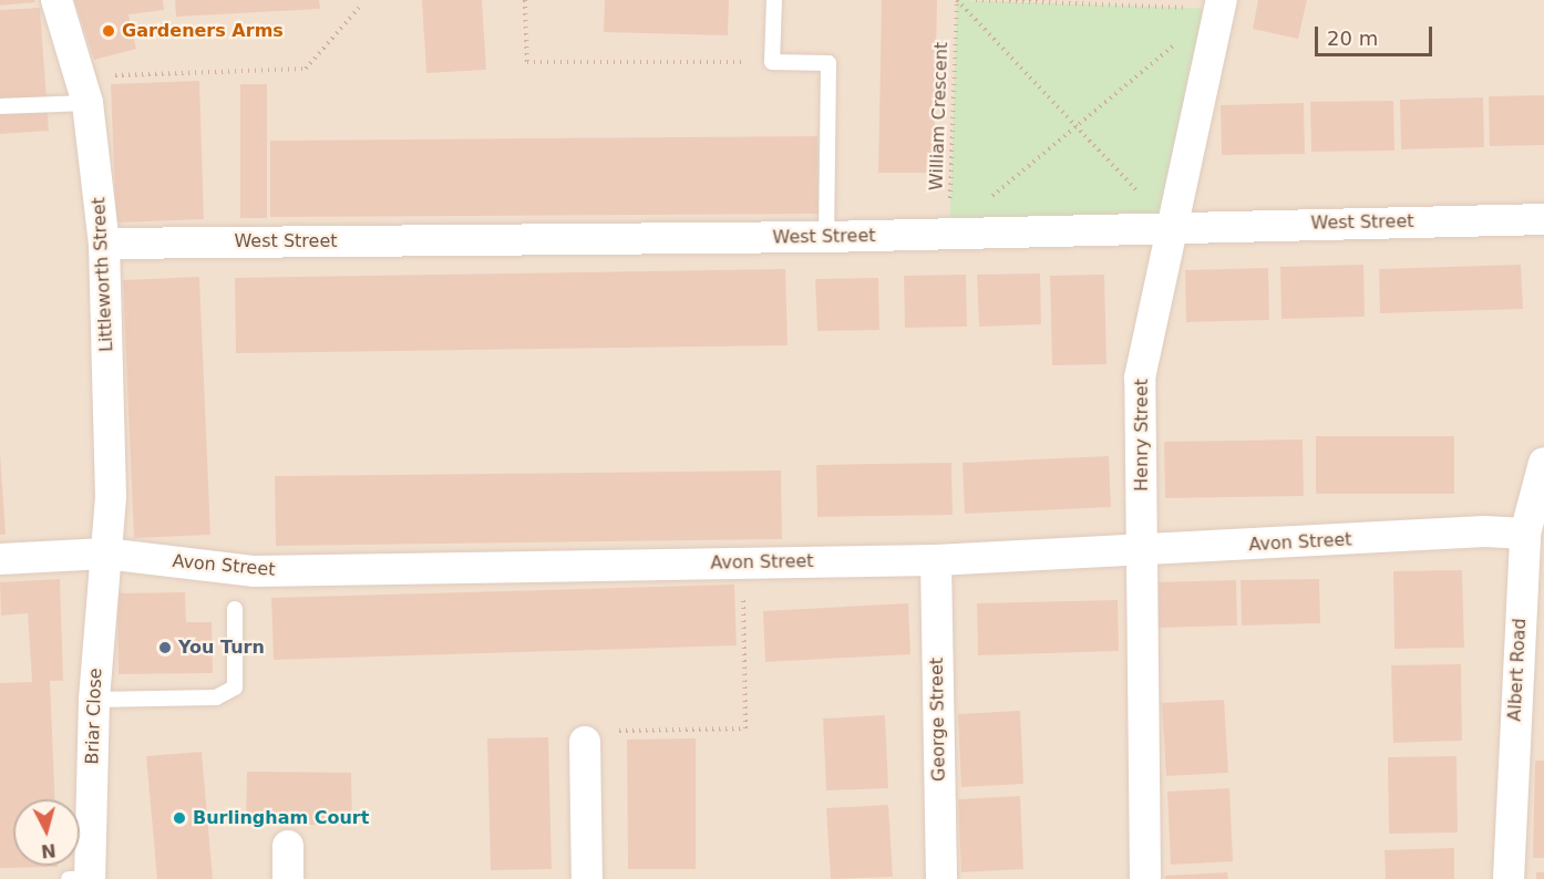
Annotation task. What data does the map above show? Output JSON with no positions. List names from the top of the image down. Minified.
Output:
{"streets":{"street":["West Street","Littleworth Street","Henry Street","Avon Street","Albert Road","Briar Close","George Street"],"path":["William Crescent"]},"crossings":[["William Crescent","West Street"],["West Street","Littleworth Street"],["West Street","Henry Street"],["Littleworth Street","Avon Street"],["Littleworth Street","Briar Close"],["Henry Street","Avon Street"],["Avon Street","Albert Road"],["Avon Street","Briar Close"],["Avon Street","George Street"]],"places":["Gardeners Arms","You Turn","Burlingham Court"],"scale_bar":"20 m","north":"bottom"}
